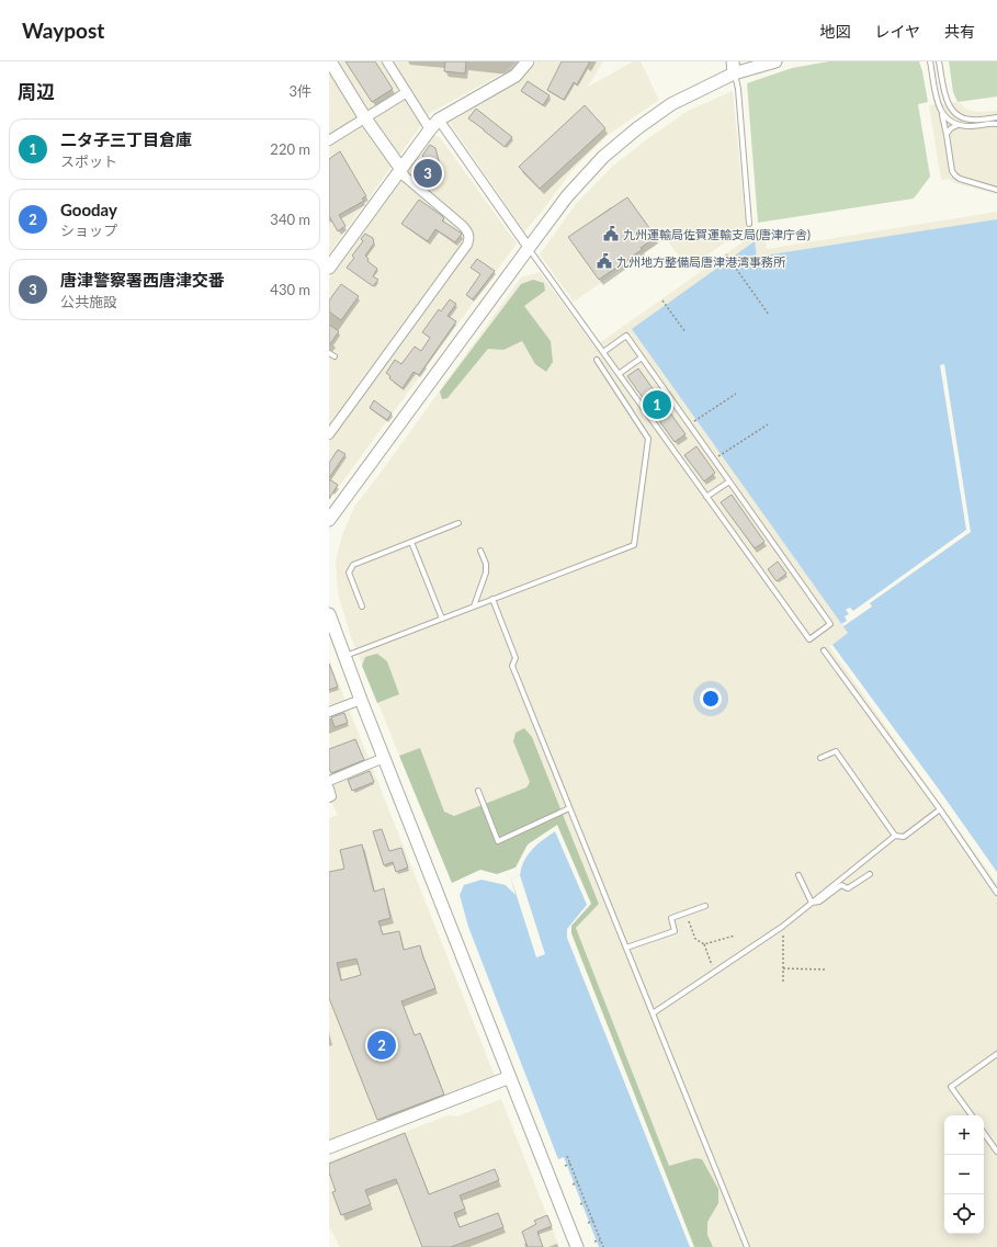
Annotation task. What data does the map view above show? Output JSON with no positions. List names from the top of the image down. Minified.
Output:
{"places":{"public building":["九州運輸局佐賀運輸支局(唐津庁舎)","九州地方整備局唐津港湾事務所"]},"page":{"header":"Waypost","nav":["地図","レイヤ","共有"],"heading":["周辺","3件"],"list":[{"mark":"1","name":"二タ子三丁目倉庫","note":"スポット","value":"220 m"},{"mark":"2","name":"Gooday","note":"ショップ","value":"340 m"},{"mark":"3","name":"唐津警察署西唐津交番","note":"公共施設","value":"430 m"}],"pins":["3","1","2"],"map_buttons":["+","−"]}}
